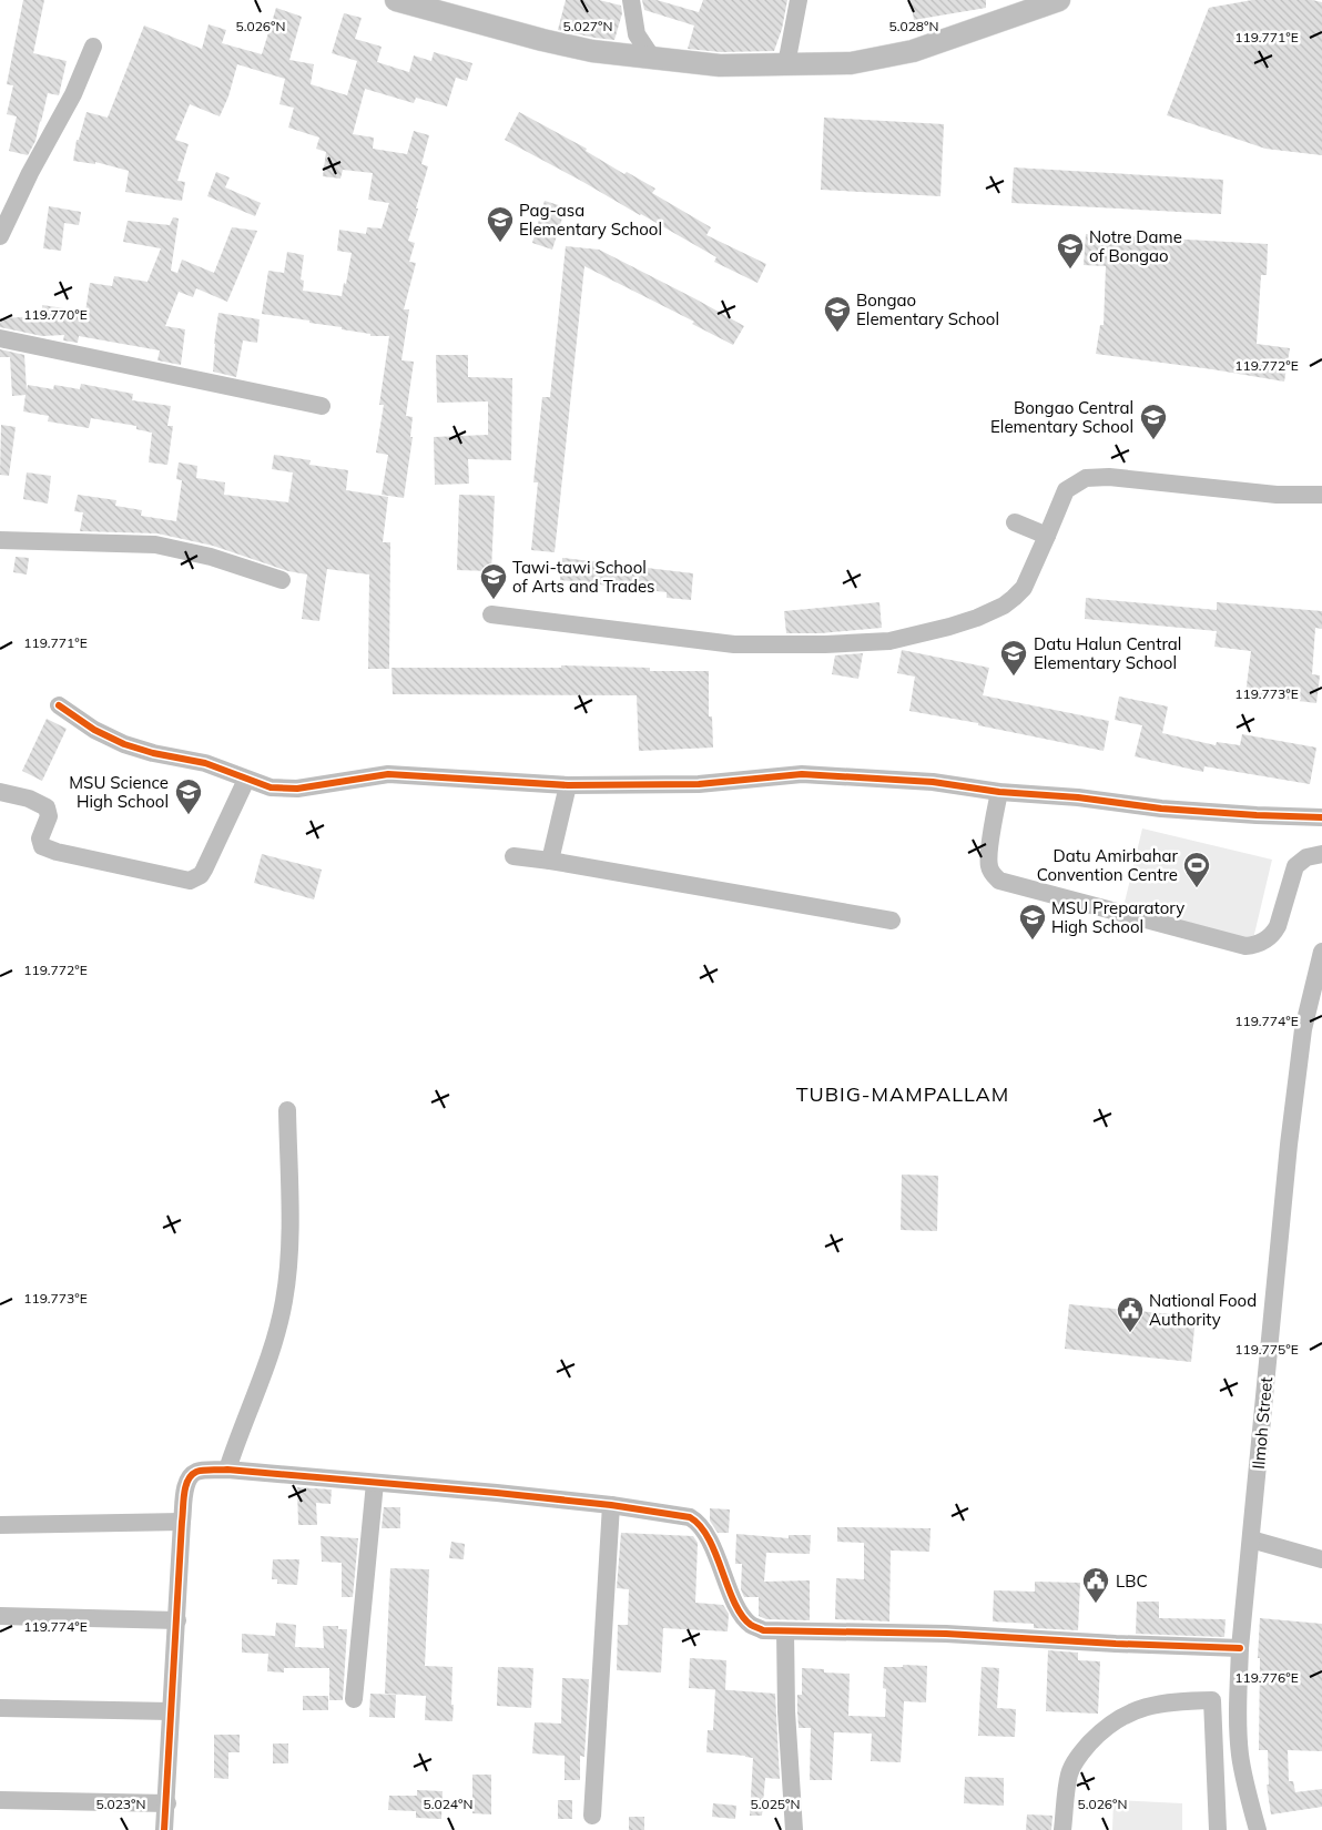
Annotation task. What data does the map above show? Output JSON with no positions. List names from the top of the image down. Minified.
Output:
{"streets":{"street":["Ilmoh Street"]},"districts":["TUBIG-MAMPALLAM"],"places":{"school or university":["Pag-asa Elementary School","Notre Dame of Bongao","Bongao Elementary School","Bongao Central Elementary School","Tawi-tawi School of Arts and Trades","Datu Halun Central Elementary School","MSU Science High School","MSU Preparatory High School"],"sports":["Datu Amirbahar Convention Centre"],"public building":["National Food Authority","LBC"]},"coordinates":["5.026°N","5.027°N","5.028°N","119.771°E","119.770°E","119.772°E","119.773°E","119.774°E","119.775°E","119.776°E","5.023°N","5.024°N","5.025°N"]}
